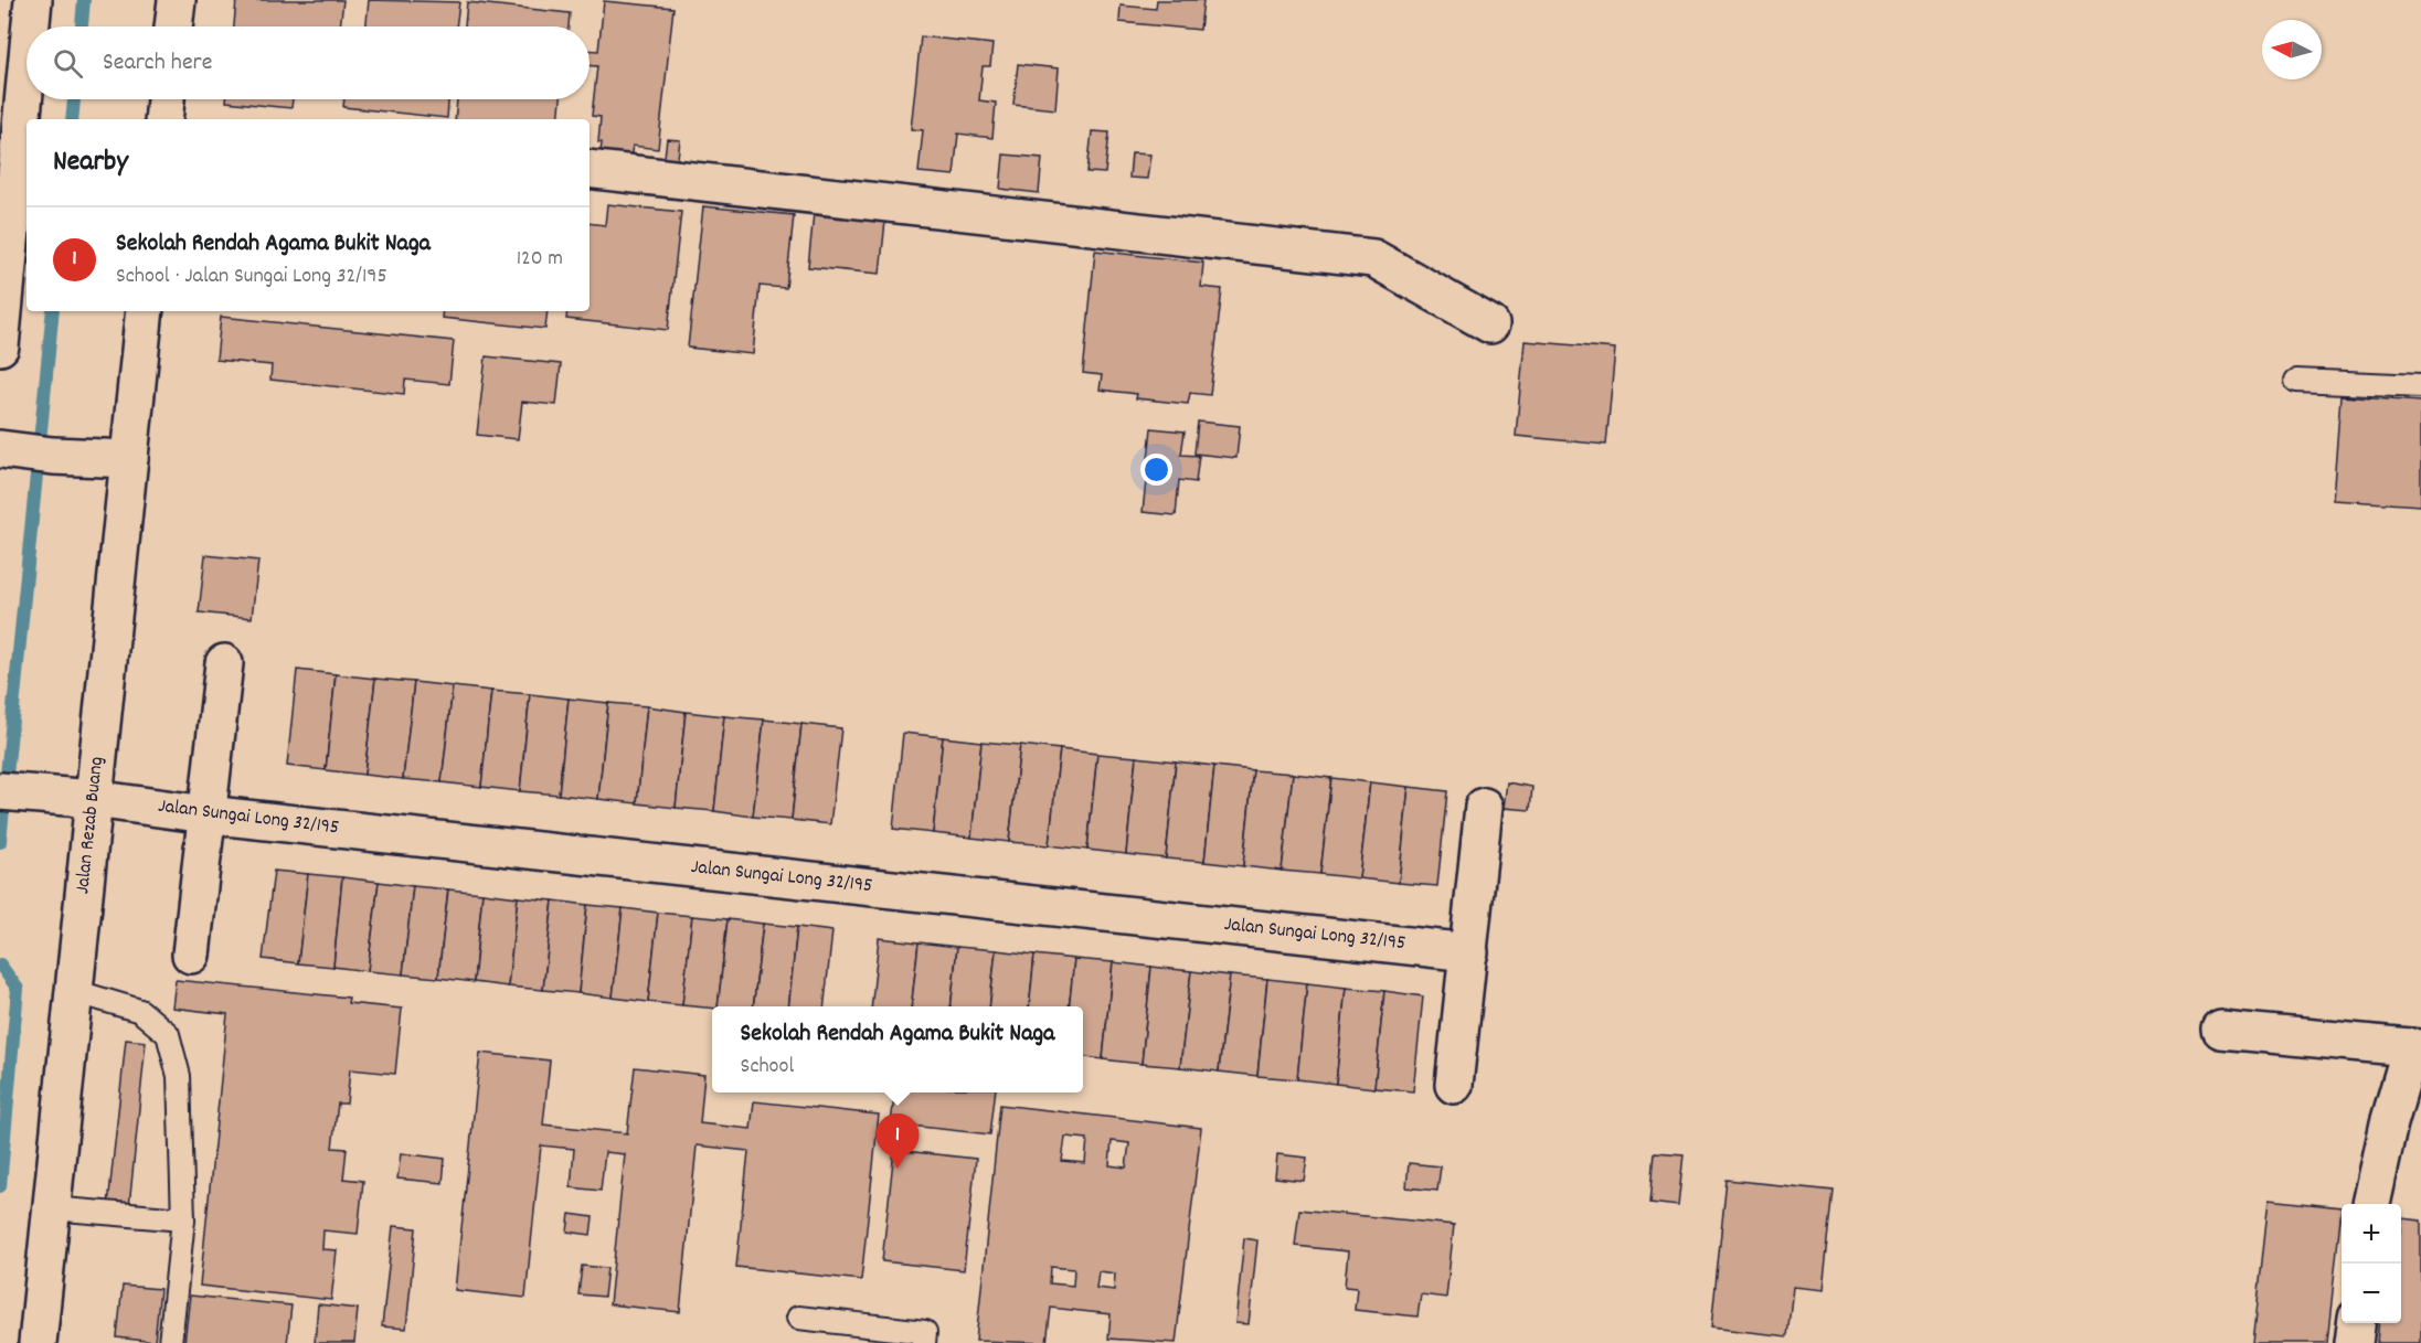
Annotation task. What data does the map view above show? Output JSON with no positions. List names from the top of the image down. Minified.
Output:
{"streets":{"street":["Jalan Sungai Long 32/195","Jalan Rezab Buang"]},"crossings":[["Jalan Sungai Long 32/195","Jalan Rezab Buang"]],"north":"left","page":{"search":"Search here","heading":"Nearby","list":[{"mark":"1","name":"Sekolah Rendah Agama Bukit Naga","note":"School · Jalan Sungai Long 32/195","value":"120 m"}],"popup":["Sekolah Rendah Agama Bukit Naga","School"],"pins":"1","map_buttons":["+","−"]}}
